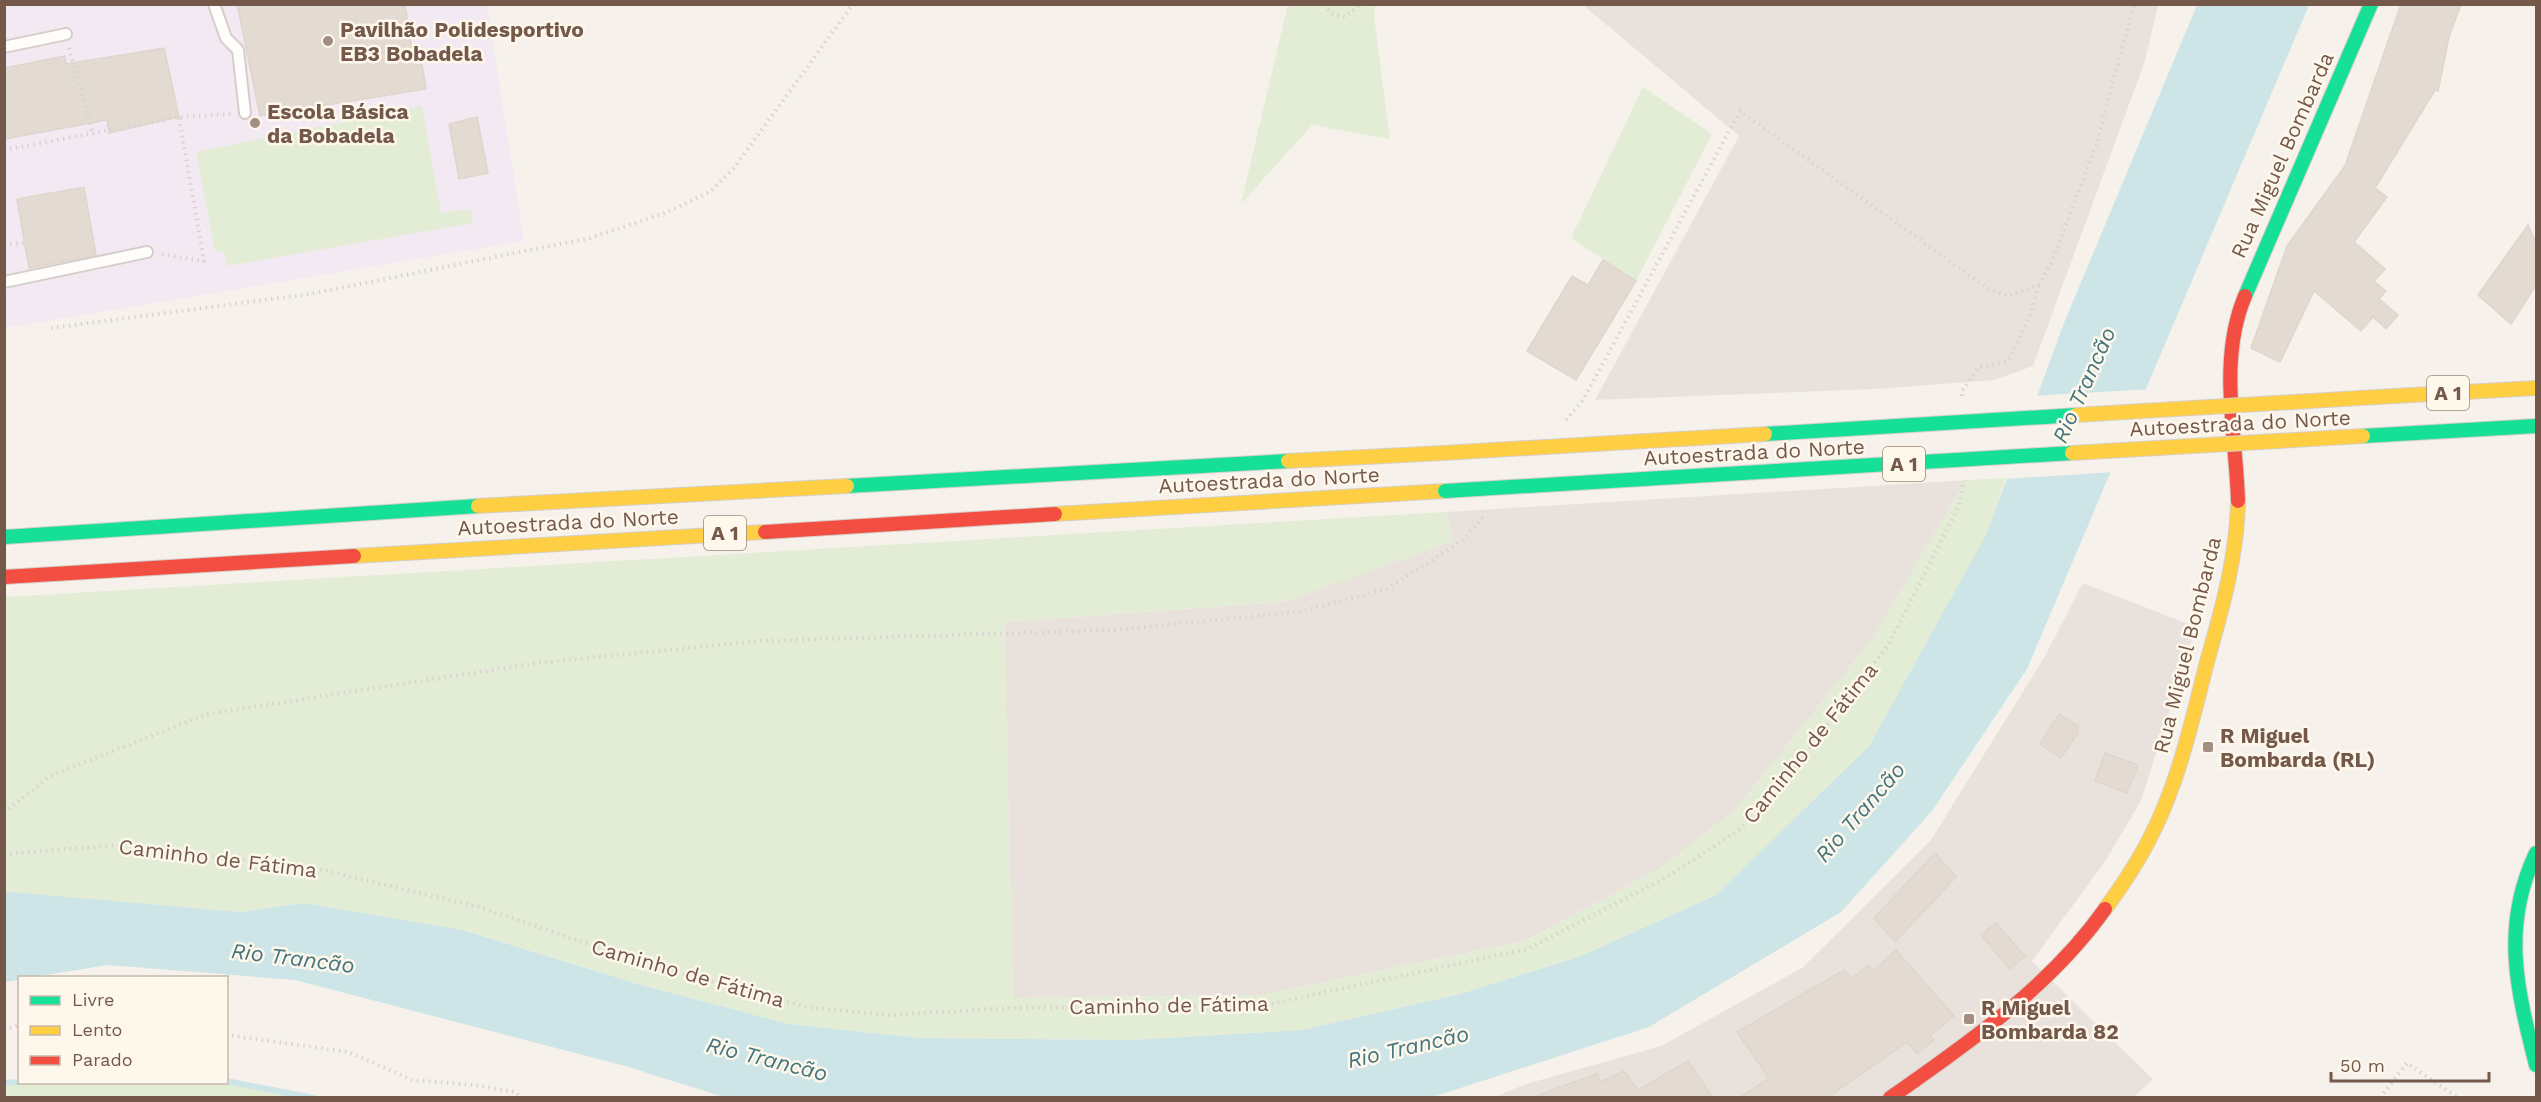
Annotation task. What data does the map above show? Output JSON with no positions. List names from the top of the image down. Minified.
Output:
{"streets":{"main road":["Rua Miguel Bombarda","A 1","Autoestrada do Norte"],"path":["Caminho de Fátima"]},"water":["Rio Trancão"],"places":{"other":["Pavilhão Polidesportivo EB3 Bobadela","Escola Básica da Bobadela"],"transit":["R Miguel Bombarda (RL)","R Miguel Bombarda 82"]},"legend":["Livre","Lento","Parado"],"scale_bar":"50 m"}
